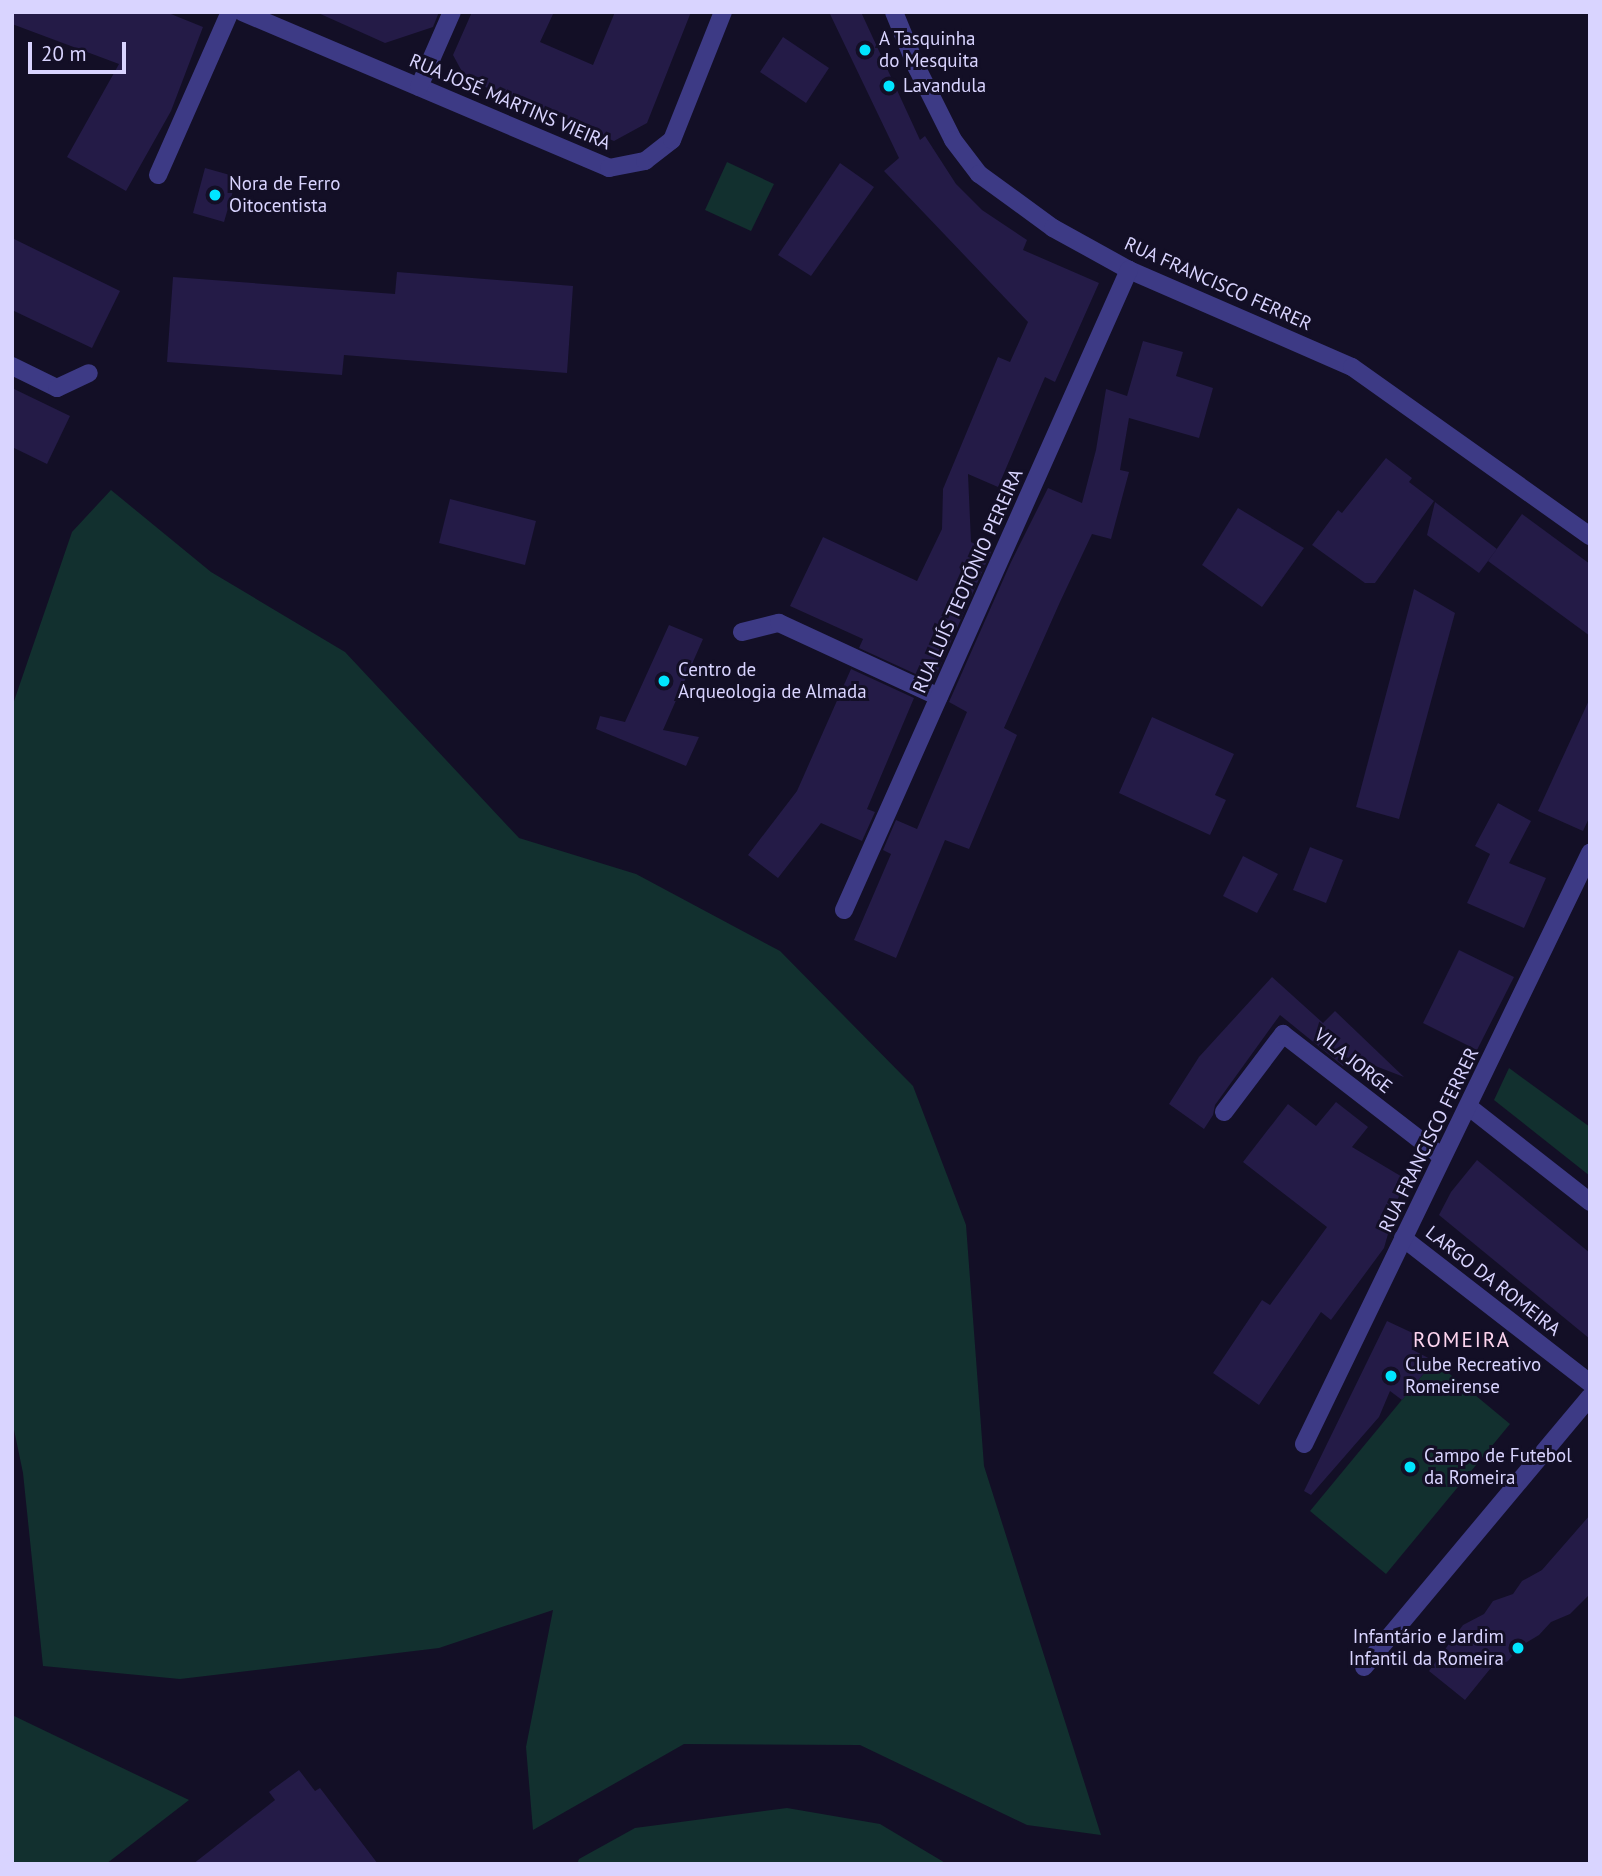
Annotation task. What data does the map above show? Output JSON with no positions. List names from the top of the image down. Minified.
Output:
{"streets":{"street":["RUA JOSÉ MARTINS VIEIRA","RUA FRANCISCO FERRER","RUA LUÍS TEOTÓNIO PEREIRA","VILA JORGE","LARGO DA ROMEIRA"]},"crossings":[["RUA FRANCISCO FERRER","RUA LUÍS TEOTÓNIO PEREIRA"],["RUA FRANCISCO FERRER","VILA JORGE"],["RUA FRANCISCO FERRER","LARGO DA ROMEIRA"]],"districts":["ROMEIRA"],"places":["A Tasquinha do Mesquita","Lavandula","Nora de Ferro Oitocentista","Centro de Arqueologia de Almada","Clube Recreativo Romeirense","Campo de Futebol da Romeira","Infantário e Jardim Infantil da Romeira"],"scale_bar":"20 m"}
